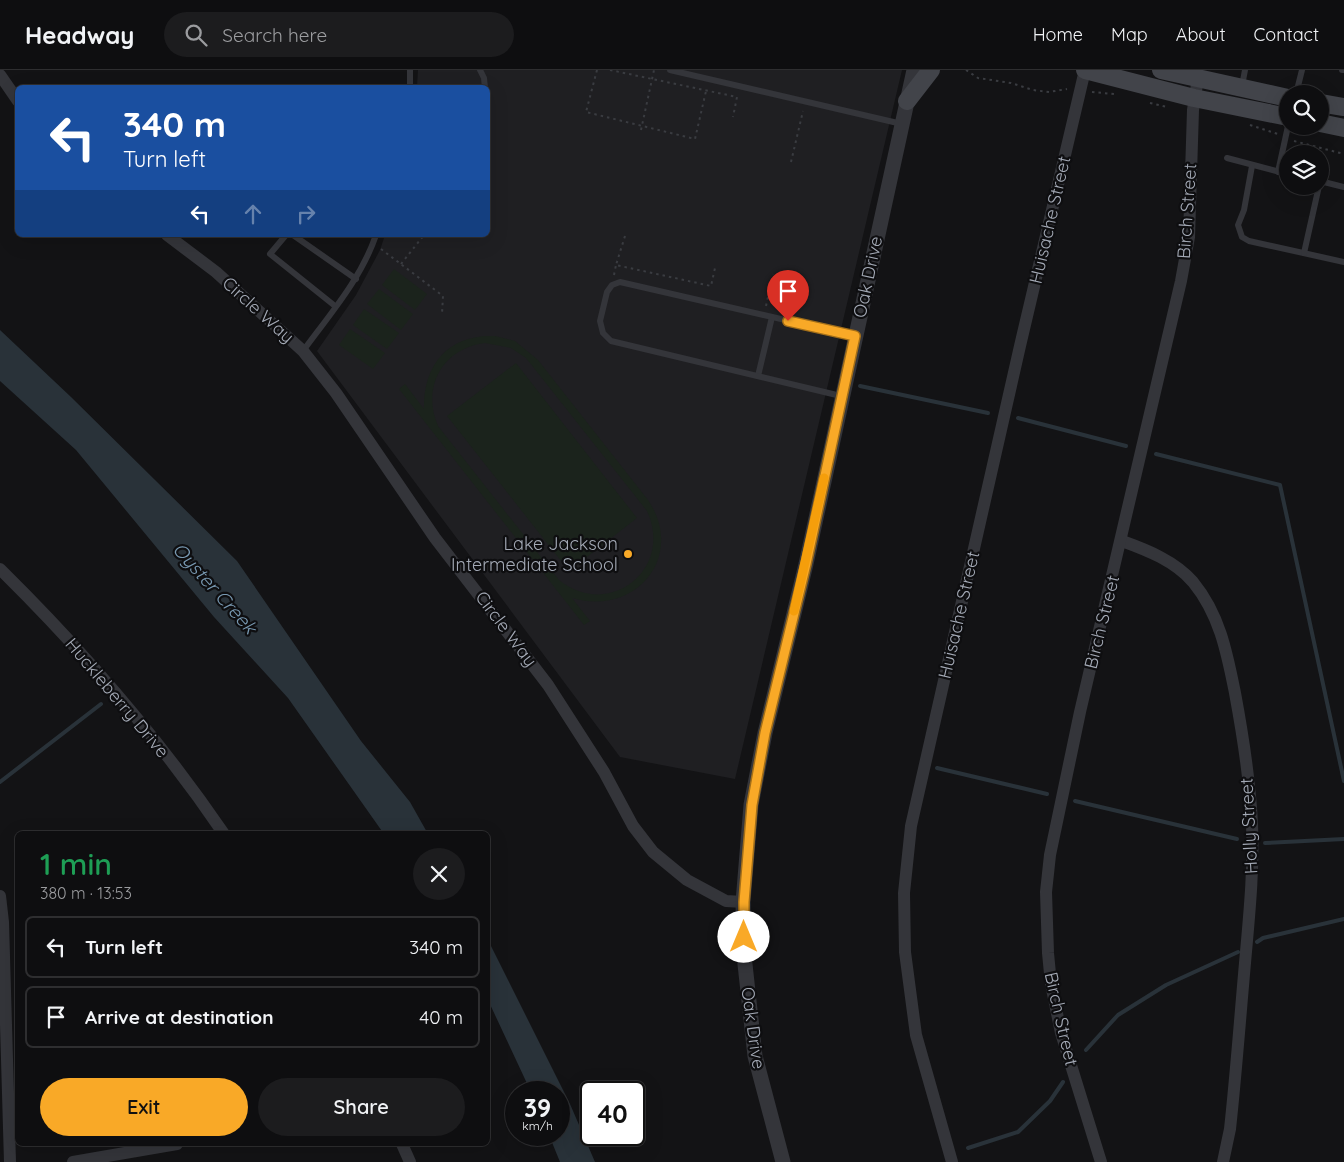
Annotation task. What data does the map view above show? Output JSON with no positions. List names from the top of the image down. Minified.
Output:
{"streets":{"street":["Birch Street","Huisache Street","Oak Drive","Circle Way","Huckleberry Drive","Holly Street"]},"crossings":[["Birch Street","Holly Street"],["Oak Drive","Circle Way"]],"water":["Oyster Creek"],"places":["Lake Jackson Intermediate School"],"page":{"header":"Headway","search":"Search here","nav":["Home","Map","About","Contact"],"turn":["340 m","Turn left"],"heading":["1 min","380 m · 13:53"],"list":[{"name":"Turn left","value":"340 m"},{"name":"Arrive at destination","value":"40 m"}],"buttons":["Exit","Share"],"speed":"39 km/h","limit":"40"}}
